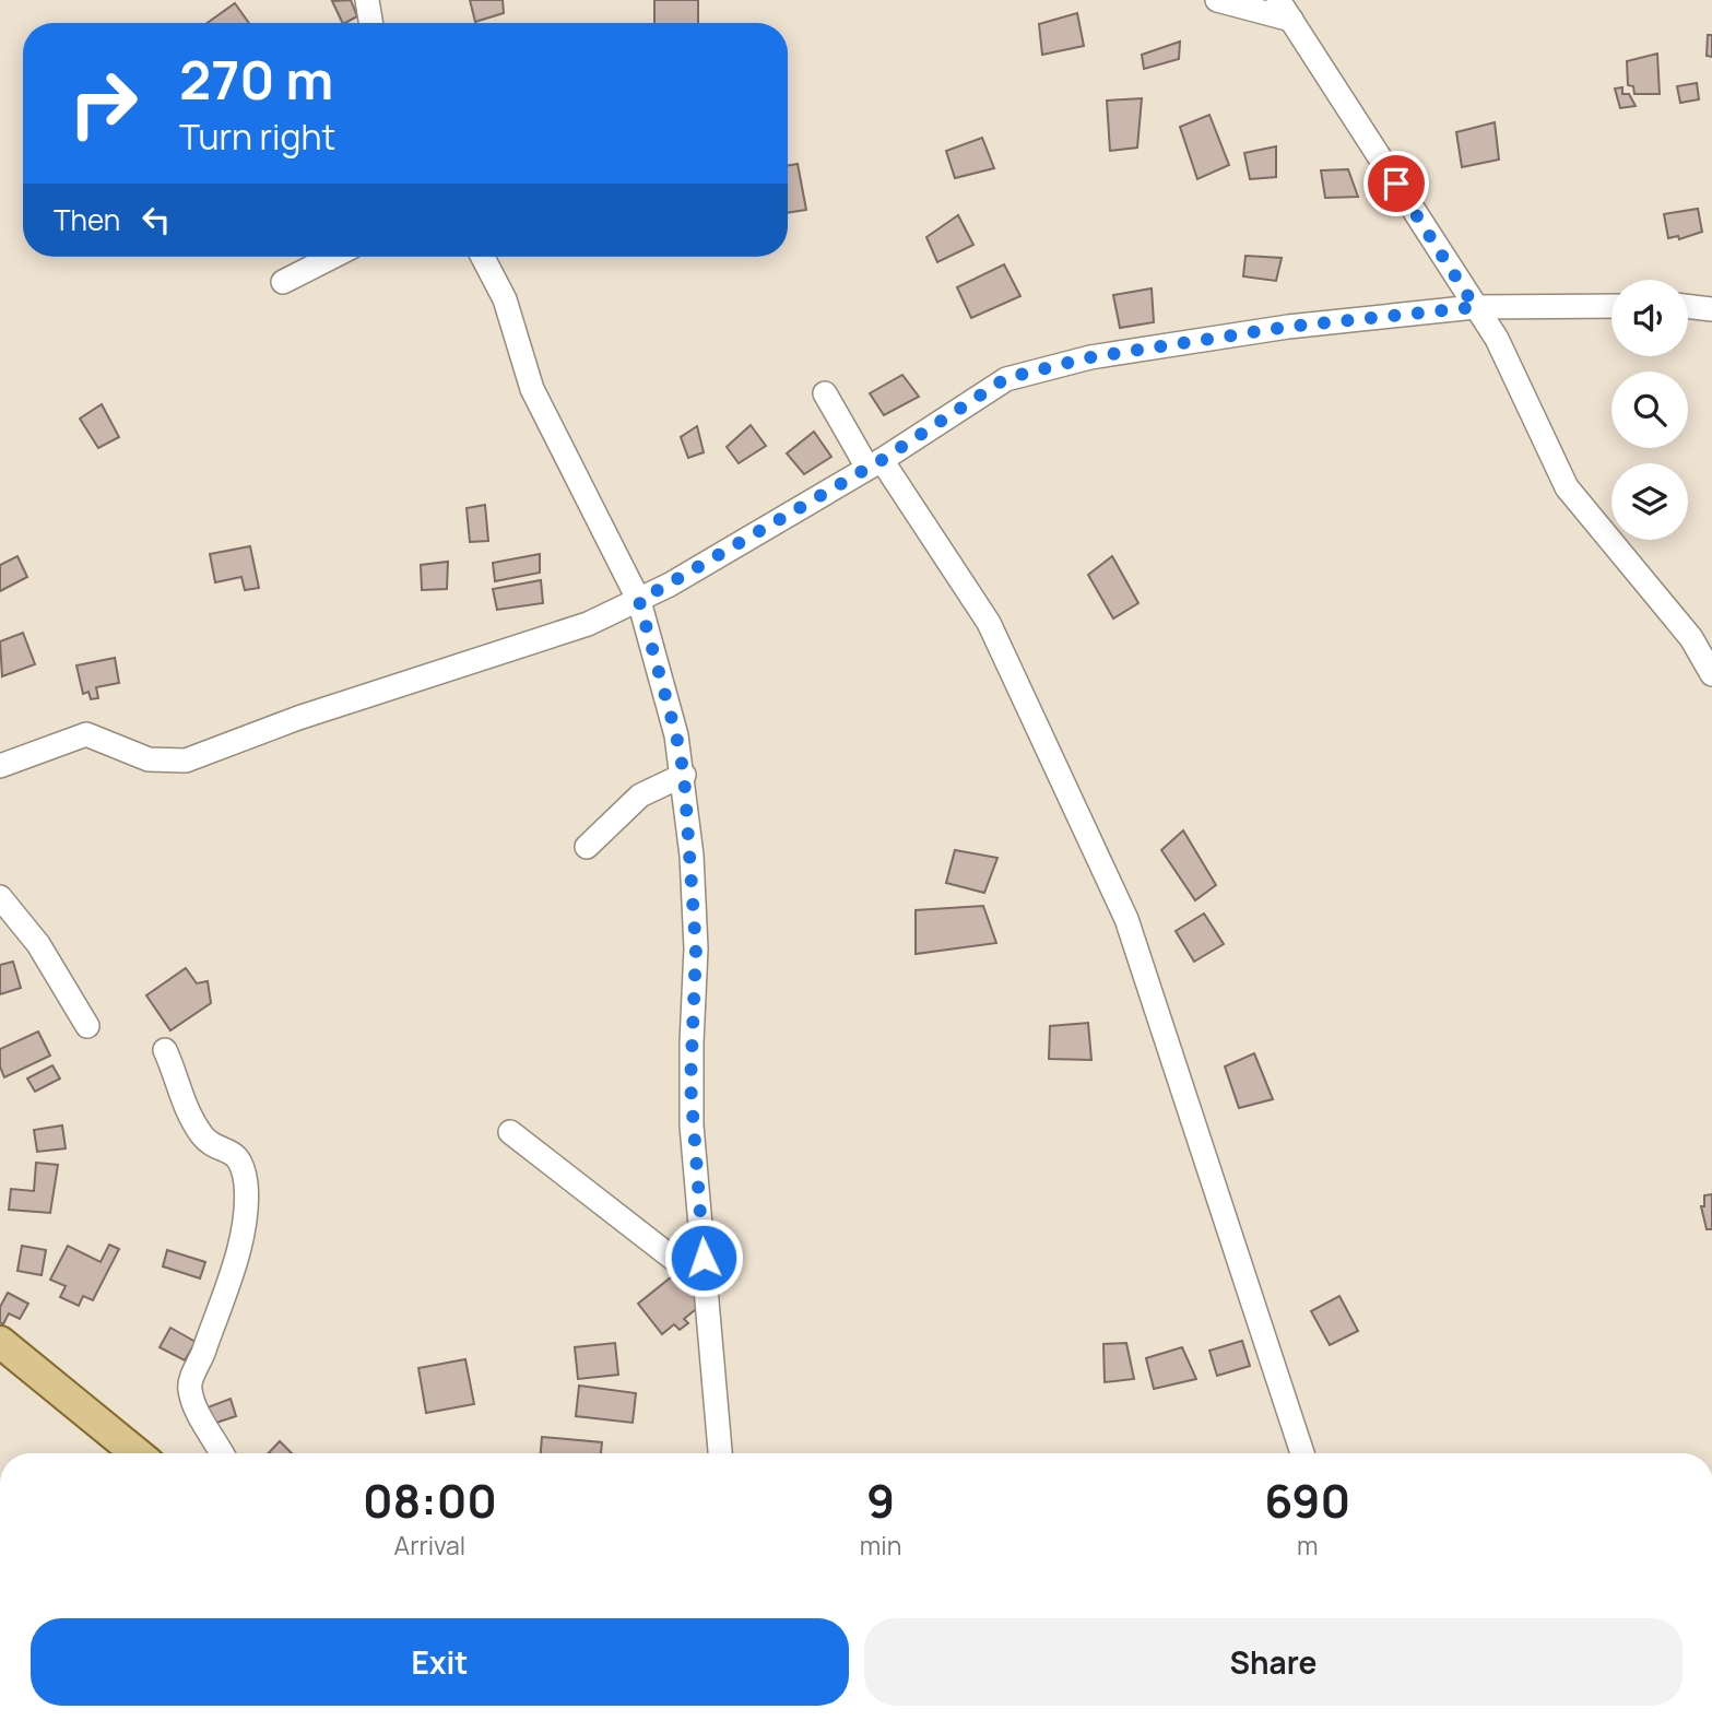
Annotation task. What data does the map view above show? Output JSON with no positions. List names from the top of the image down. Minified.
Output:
{"page":{"turn":["270 m","Turn right"],"then":"Then","eta":["08:00","Arrival","9","min","690","m"],"buttons":["Exit","Share"]}}
